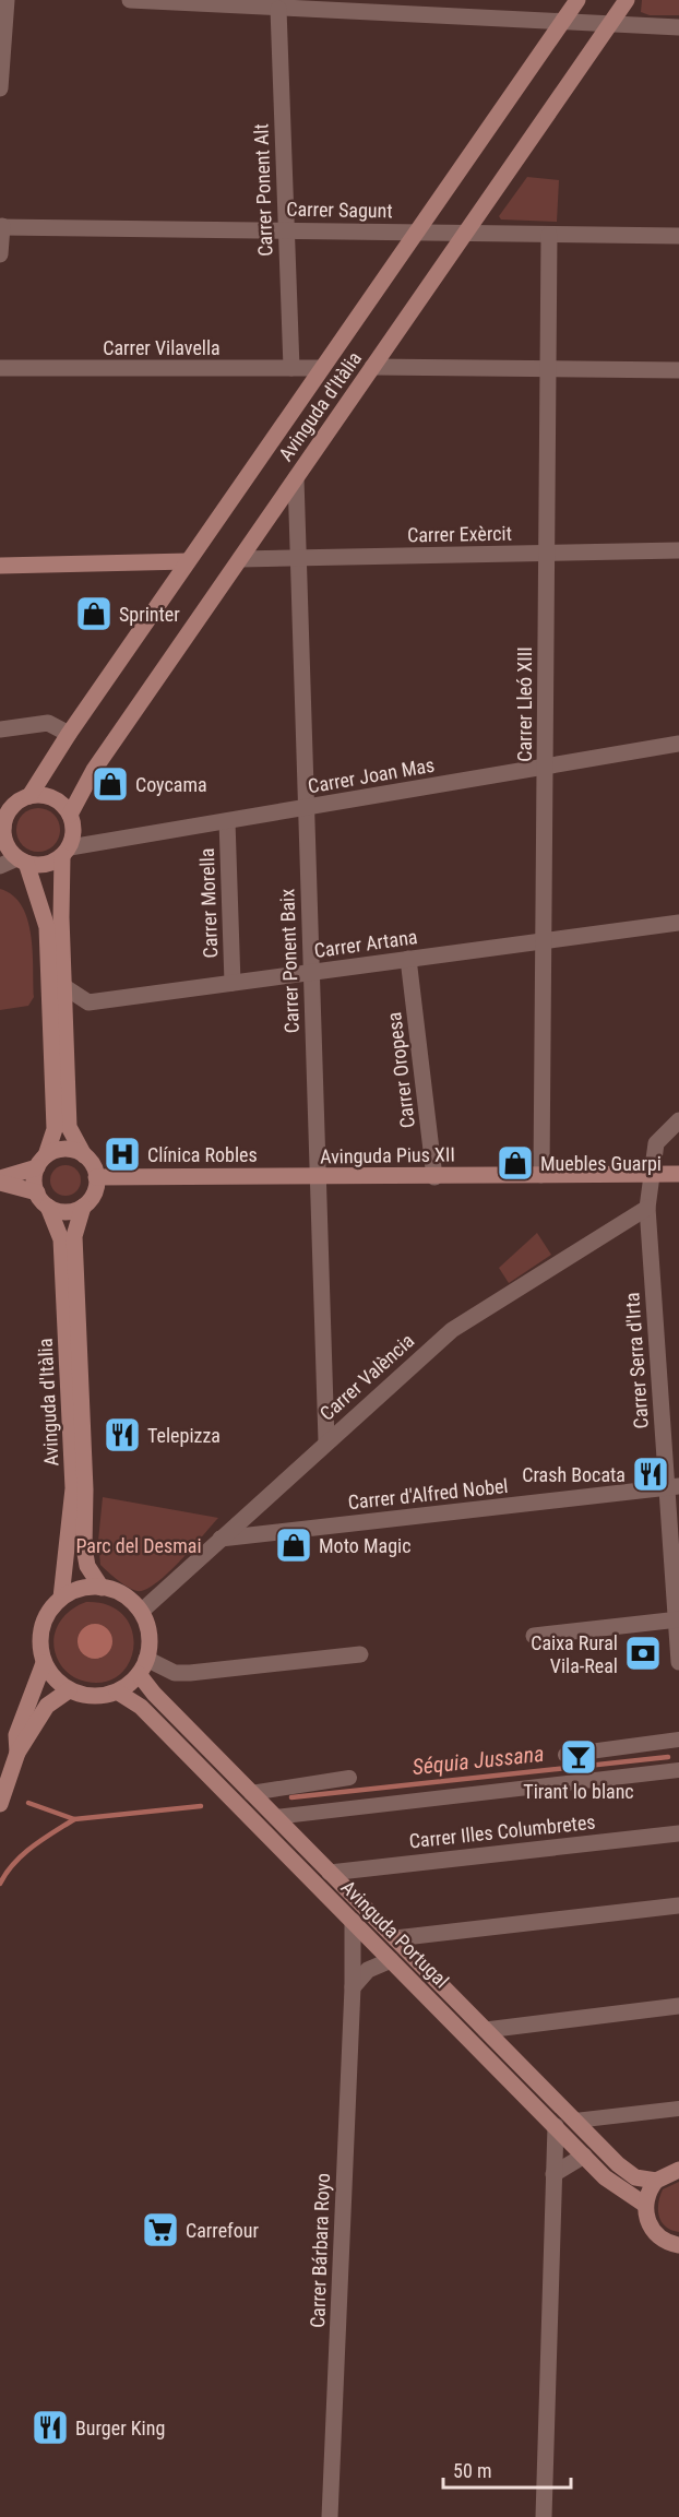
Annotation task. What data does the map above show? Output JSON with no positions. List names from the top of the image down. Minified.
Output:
{"streets":{"main road":["Avinguda d'Itàlia","Avinguda Pius XII","Avinguda Portugal"],"street":["Carrer Ponent Alt","Carrer Sagunt","Carrer Vilavella","Carrer Exèrcit","Carrer Lleó XIII","Carrer Joan Mas","Carrer Morella","Carrer Artana","Carrer Ponent Baix","Carrer Oropesa","Carrer Serra d'Irta","Carrer València","Carrer d'Alfred Nobel","Carrer Illes Columbretes","Carrer Bárbara Royo"]},"crossings":[["Carrer Ponent Alt","Carrer Sagunt"],["Carrer Ponent Alt","Carrer Vilavella"],["Carrer Sagunt","Avinguda d'Itàlia"],["Carrer Sagunt","Carrer Lleó XIII"],["Carrer Vilavella","Avinguda d'Itàlia"],["Avinguda d'Itàlia","Carrer Exèrcit"],["Avinguda d'Itàlia","Carrer Joan Mas"],["Avinguda d'Itàlia","Carrer Ponent Baix"],["Avinguda d'Itàlia","Avinguda Pius XII"],["Avinguda d'Itàlia","Carrer València"],["Avinguda d'Itàlia","Avinguda Portugal"],["Carrer Exèrcit","Carrer Lleó XIII"],["Carrer Exèrcit","Carrer Ponent Baix"],["Carrer Lleó XIII","Carrer Joan Mas"],["Carrer Lleó XIII","Carrer Artana"],["Carrer Lleó XIII","Avinguda Pius XII"],["Carrer Joan Mas","Carrer Morella"],["Carrer Joan Mas","Carrer Ponent Baix"],["Carrer Morella","Carrer Artana"],["Carrer Artana","Carrer Ponent Baix"],["Carrer Artana","Carrer Oropesa"],["Carrer Ponent Baix","Avinguda Pius XII"],["Carrer Ponent Baix","Carrer València"],["Carrer Oropesa","Avinguda Pius XII"],["Avinguda Pius XII","Carrer Serra d'Irta"],["Carrer Serra d'Irta","Carrer València"],["Carrer Serra d'Irta","Carrer d'Alfred Nobel"],["Carrer València","Carrer d'Alfred Nobel"],["Carrer València","Avinguda Portugal"],["Carrer Illes Columbretes","Avinguda Portugal"],["Avinguda Portugal","Carrer Bárbara Royo"]],"water":["Séquia Jussana"],"parks":["Parc del Desmai"],"places":{"shop":["Sprinter","Coycama","Muebles Guarpi","Moto Magic"],"hospital":["Clínica Robles"],"restaurant":["Telepizza","Crash Bocata","Burger King"],"bank":["Caixa Rural Vila-Real"],"bar":["Tirant lo blanc"],"supermarket":["Carrefour"]},"scale_bar":"50 m"}
